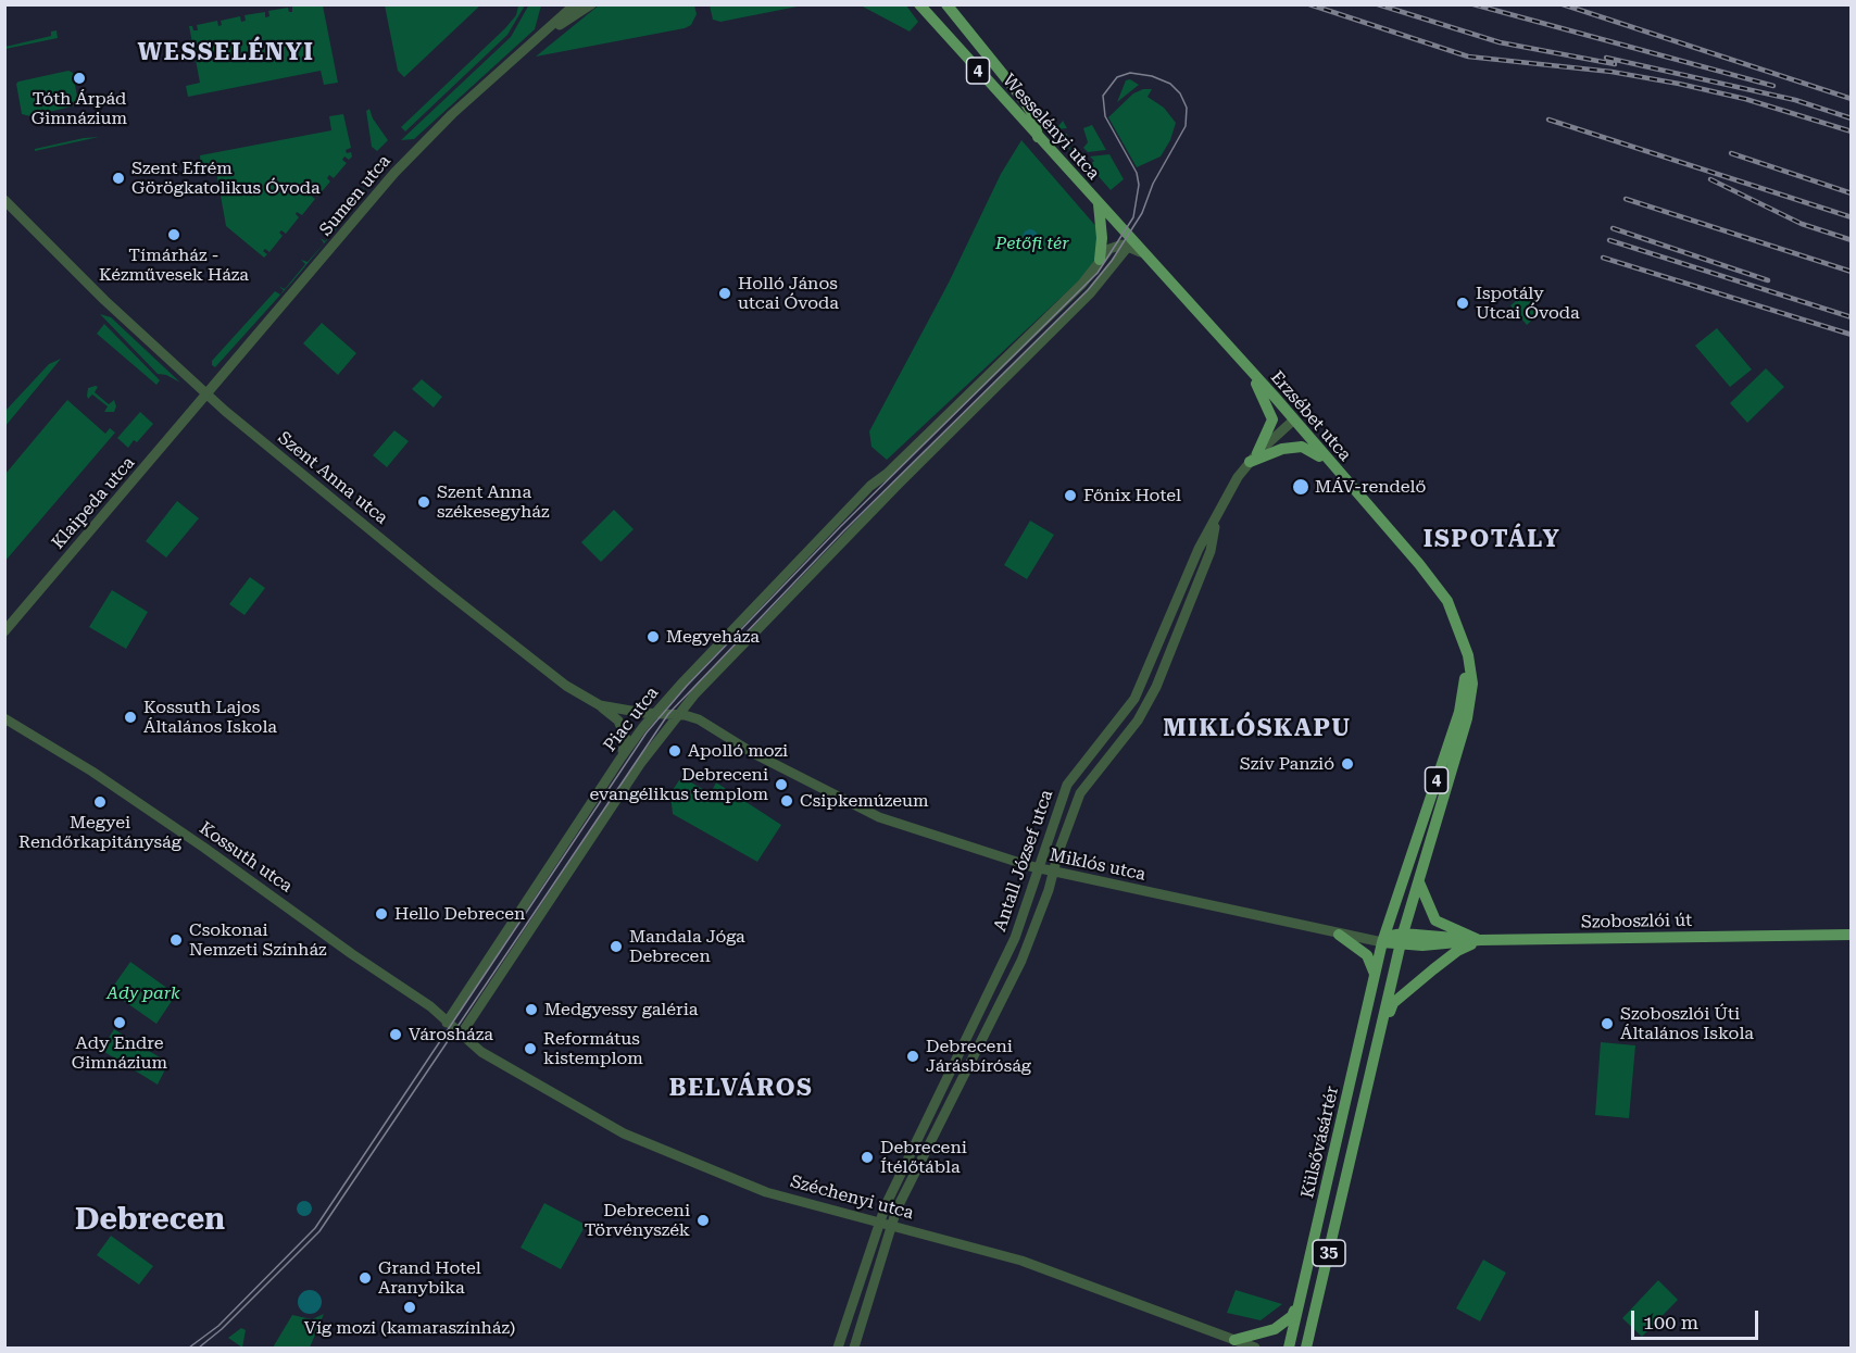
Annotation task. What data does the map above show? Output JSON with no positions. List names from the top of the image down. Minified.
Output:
{"streets":{"main road":["4","Wesselényi utca","Erzsébet utca","Szoboszlói út","Külsővásártér","35"],"street":["Sumen utca","Szent Anna utca","Klaipeda utca","Piac utca","Kossuth utca","Antall József utca","Miklós utca","Széchenyi utca"]},"crossings":[["Wesselényi utca","Erzsébet utca"],["Wesselényi utca","Piac utca"],["Sumen utca","Szent Anna utca"],["Sumen utca","Klaipeda utca"],["Erzsébet utca","Piac utca"],["Erzsébet utca","Antall József utca"],["Erzsébet utca","Miklós utca"],["Erzsébet utca","Szoboszlói út"],["Erzsébet utca","Külsővásártér"],["Szent Anna utca","Klaipeda utca"],["Szent Anna utca","Piac utca"],["Szent Anna utca","Miklós utca"],["Piac utca","Kossuth utca"],["Piac utca","Miklós utca"],["Piac utca","Széchenyi utca"],["Kossuth utca","Széchenyi utca"],["Antall József utca","Miklós utca"],["Antall József utca","Széchenyi utca"],["Miklós utca","Külsővásártér"],["Szoboszlói út","Külsővásártér"]],"districts":["WESSELÉNYI","ISPOTÁLY","MIKLÓSKAPU","BELVÁROS","Debrecen"],"parks":["Petőfi tér","Ady park"],"places":["Tóth Árpád Gimnázium","Szent Efrém Görögkatolikus Óvoda","Tímárház - Kézművesek Háza","Holló János utcai Óvoda","Ispotály Utcai Óvoda","MÁV-rendelő","Főnix Hotel","Szent Anna székesegyház","Megyeháza","Kossuth Lajos Általános Iskola","Apolló mozi","Szív Panzió","Debreceni evangélikus templom","Csipkemúzeum","Megyei Rendőrkapitányság","Hello Debrecen","Csokonai Nemzeti Színház","Mandala Jóga Debrecen","Medgyessy galéria","Ady Endre Gimnázium","Szoboszlói Úti Általános Iskola","Városháza","Református kistemplom","Debreceni Járásbíróság","Debreceni Ítélőtábla","Debreceni Törvényszék","Grand Hotel Aranybika","Víg mozi (kamaraszínház)"],"scale_bar":"100 m"}
